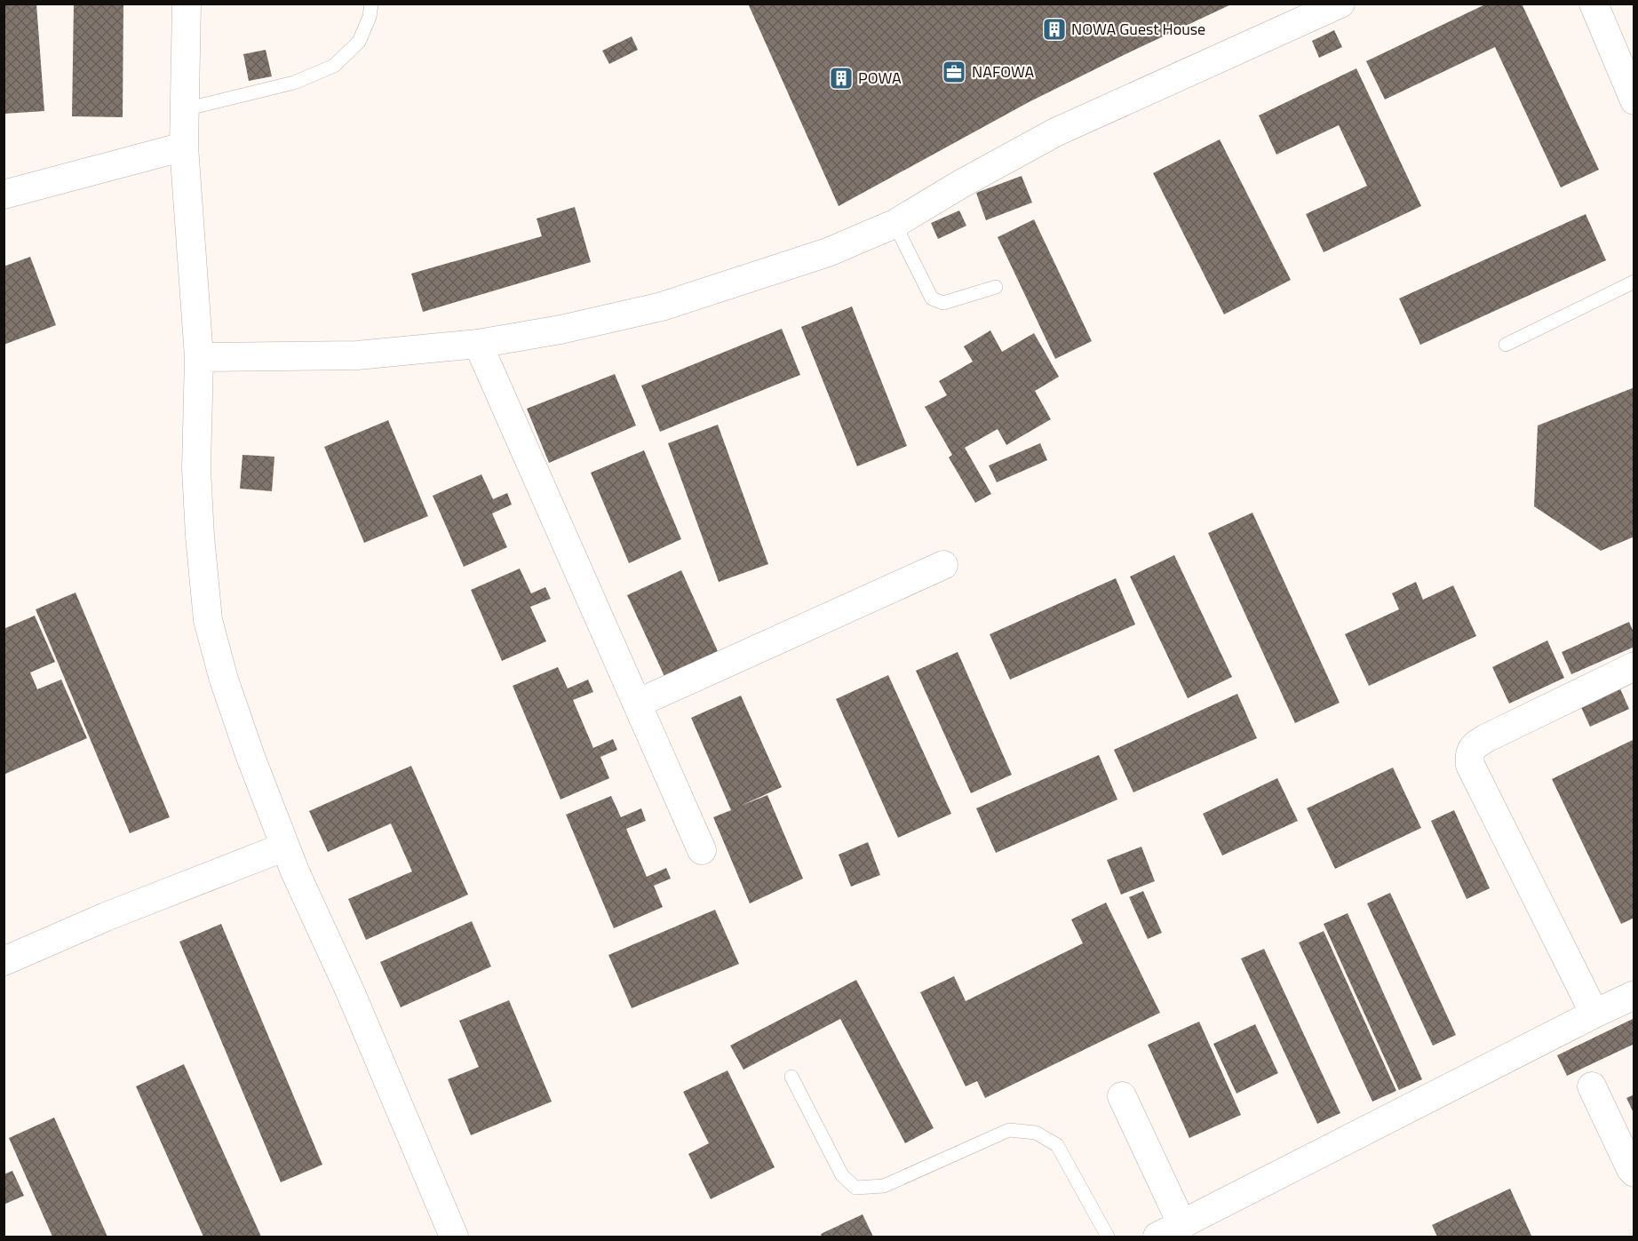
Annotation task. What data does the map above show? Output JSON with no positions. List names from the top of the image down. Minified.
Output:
{"places":{"building":["NOWA Guest House","POWA"],"office":["NAFOWA"]}}
